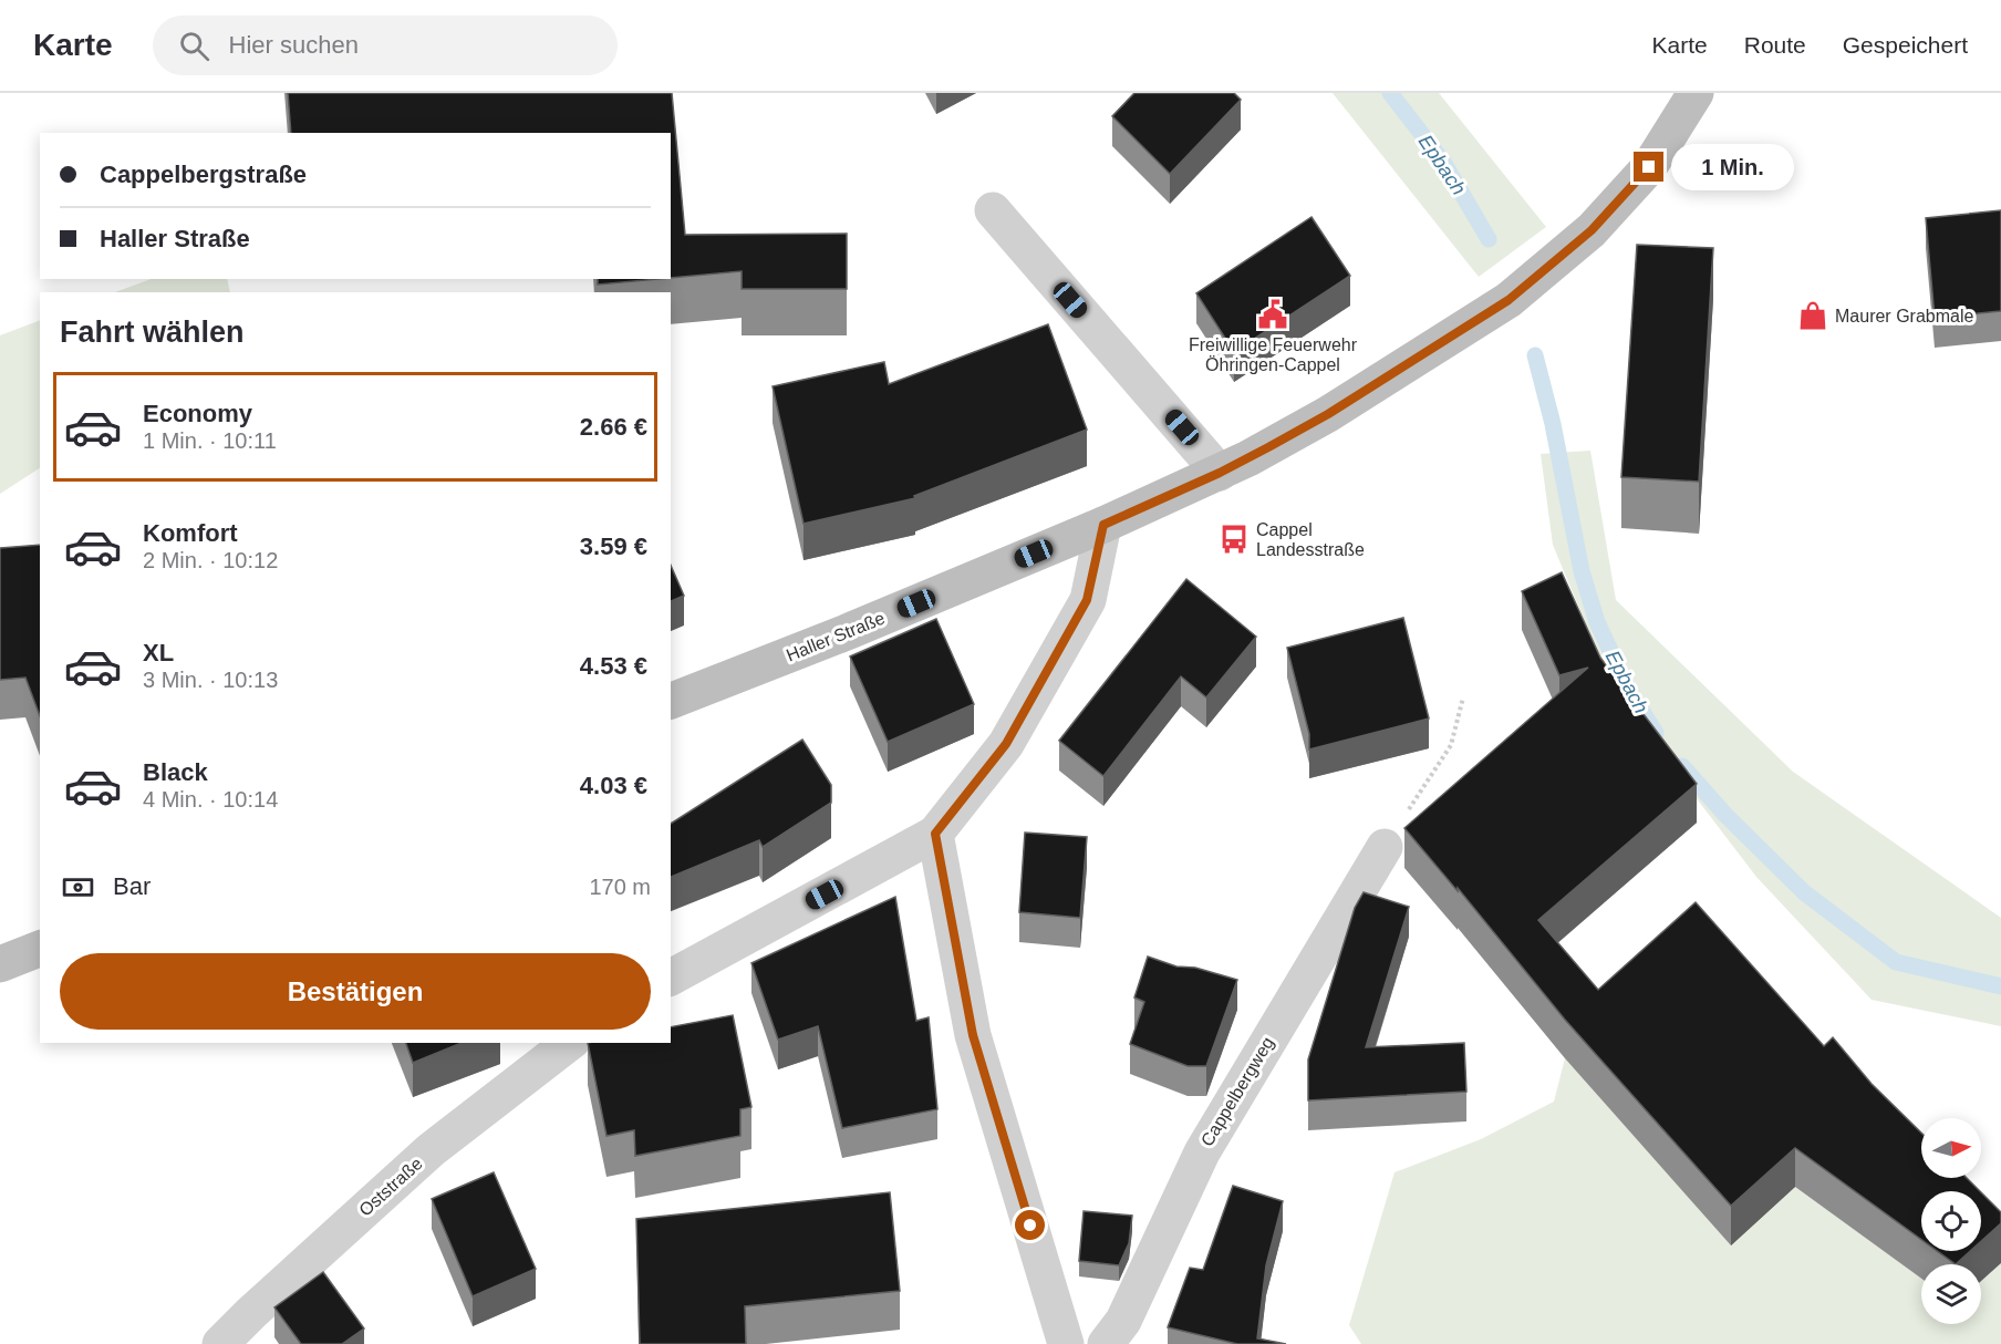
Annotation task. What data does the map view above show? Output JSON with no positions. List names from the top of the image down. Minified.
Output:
{"streets":{"main road":["Haller Straße"],"street":["Cappelbergweg","Oststraße"]},"water":["Epbach"],"places":{"public building":["Freiwillige Feuerwehr Öhringen-Cappel"],"shop":["Maurer Grabmale"],"bus stop":["Cappel Landesstraße"]},"north":"right","page":{"header":"Karte","search":"Hier suchen","nav":["Karte","Route","Gespeichert"],"banner":["Cappelbergstraße","Haller Straße"],"bubble":"1 Min.","heading":"Fahrt wählen","list":[{"name":"Economy","note":"1 Min. · 10:11","value":"2.66 €"},{"name":"Komfort","note":"2 Min. · 10:12","value":"3.59 €"},{"name":"XL","note":"3 Min. · 10:13","value":"4.53 €"},{"name":"Black","note":"4 Min. · 10:14","value":"4.03 €"}],"pay":["Bar","170 m"],"buttons":"Bestätigen"}}
